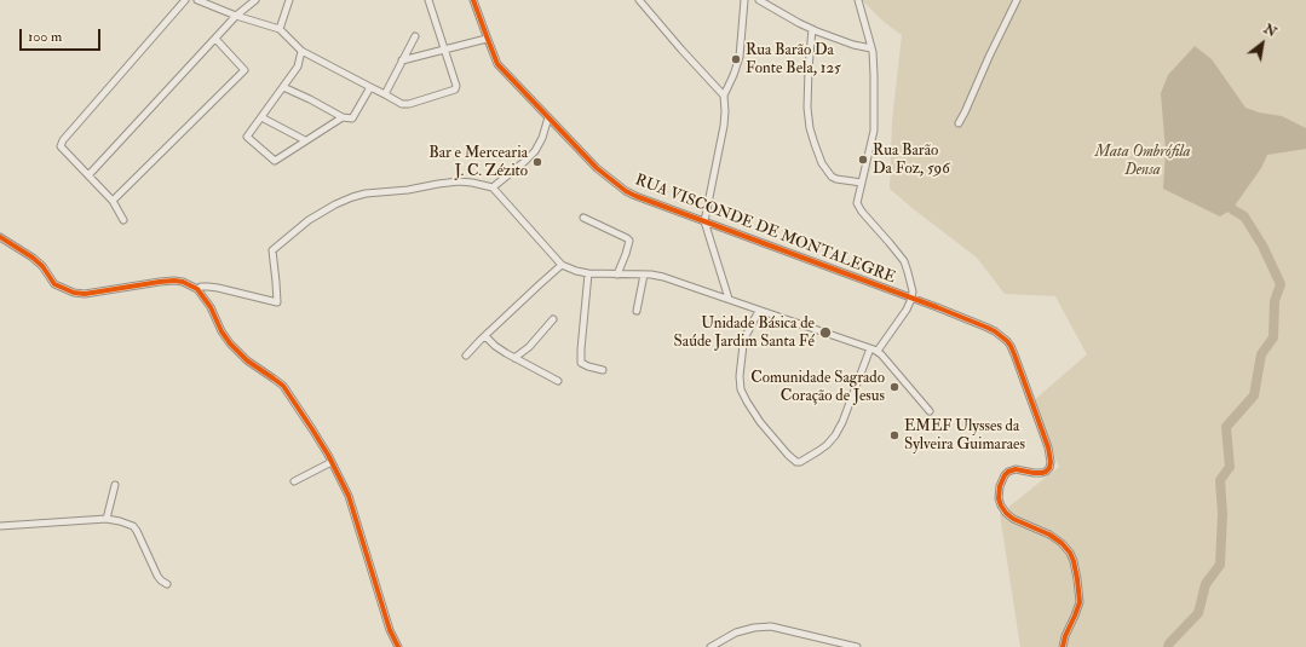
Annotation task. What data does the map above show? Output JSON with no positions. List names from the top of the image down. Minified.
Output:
{"streets":{"street":["RUA VISCONDE DE MONTALEGRE"]},"parks":["Mata Ombrófila Densa"],"places":["Rua Barão Da Fonte Bela, 125","Rua Barão Da Foz, 596","Bar e Mercearia J. C. Zézito","Unidade Básica de Saúde Jardim Santa Fé","Comunidade Sagrado Coração de Jesus","EMEF Ulysses da Sylveira Guimaraes"],"scale_bar":"100 m","north":"top right"}
